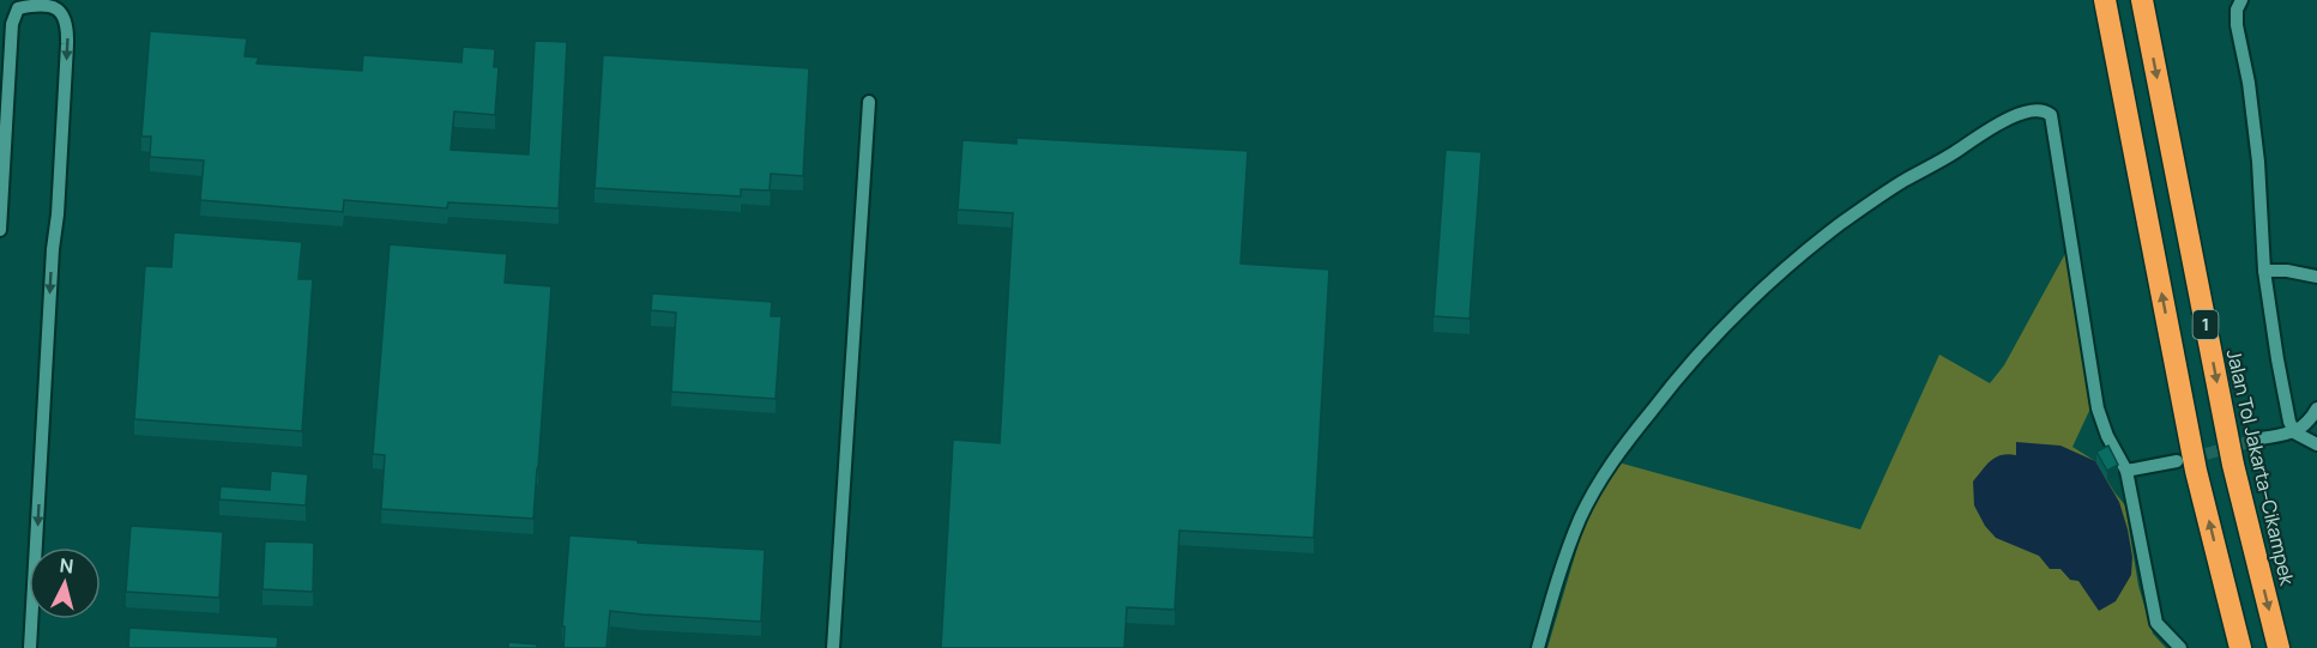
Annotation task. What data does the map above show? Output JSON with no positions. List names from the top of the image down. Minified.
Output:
{"streets":{"highway":["1","Jalan Tol Jakarta–Cikampek"]},"north":"top"}
